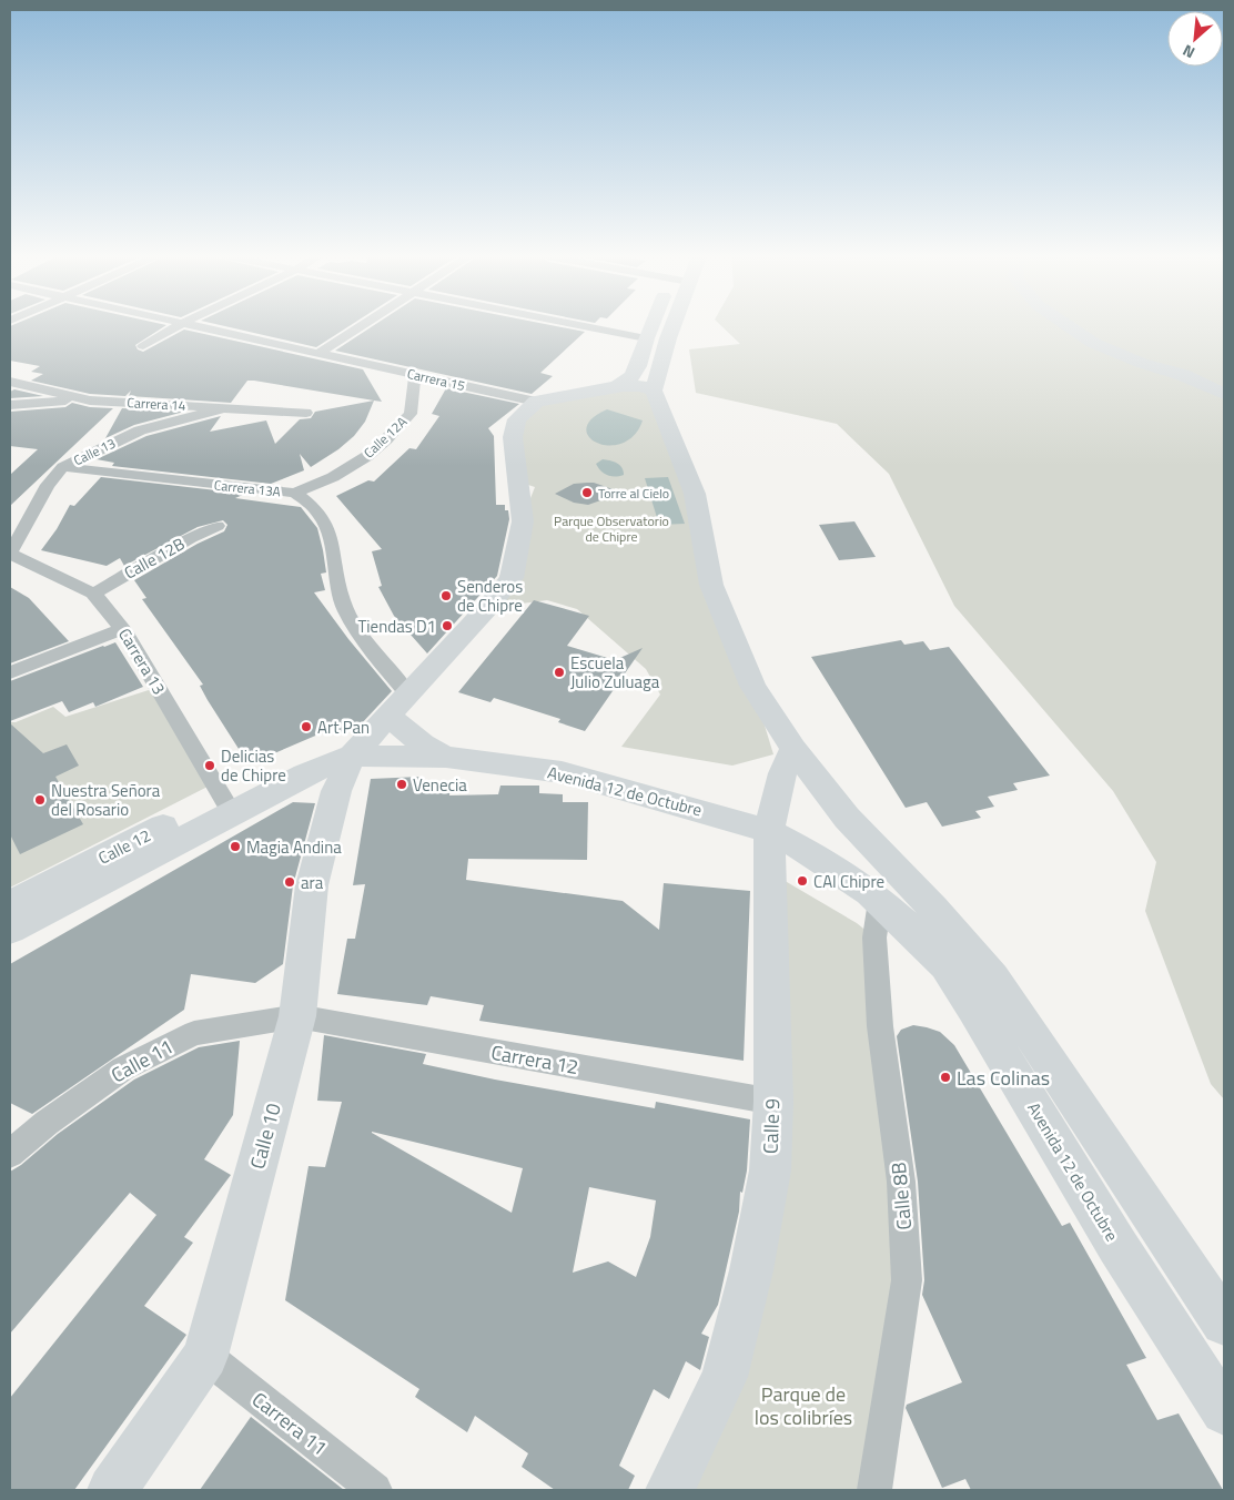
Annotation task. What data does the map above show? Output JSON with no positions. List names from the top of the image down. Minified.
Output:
{"streets":{"main road":["Avenida 12 de Octubre","Calle 12","Calle 9","Calle 10"],"street":["Carrera 15","Carrera 14","Calle 12A","Calle 13","Carrera 13A","Calle 12B","Carrera 13","Carrera 12","Calle 11","Calle 8B","Carrera 11"]},"crossings":[["Carrera 15","Calle 12A"],["Carrera 14","Calle 13"],["Calle 12A","Carrera 13A"],["Calle 13","Carrera 13A"],["Calle 13","Carrera 13"],["Carrera 13A","Calle 12"],["Calle 12B","Carrera 13"],["Carrera 13","Calle 12"],["Avenida 12 de Octubre","Calle 12"],["Avenida 12 de Octubre","Calle 9"],["Avenida 12 de Octubre","Calle 10"],["Avenida 12 de Octubre","Calle 8B"],["Calle 12","Calle 10"],["Carrera 12","Calle 11"],["Carrera 12","Calle 9"],["Carrera 12","Calle 10"],["Calle 11","Calle 10"],["Calle 10","Carrera 11"]],"parks":["Parque Observatorio de Chipre","Parque de los colibríes"],"places":["Torre al Cielo","Senderos de Chipre","Tiendas D1","Escuela Julio Zuluaga","Art Pan","Delicias de Chipre","Venecia","Nuestra Señora del Rosario","Magia Andina","CAI Chipre","ara","Las Colinas"],"north":"bottom left"}
